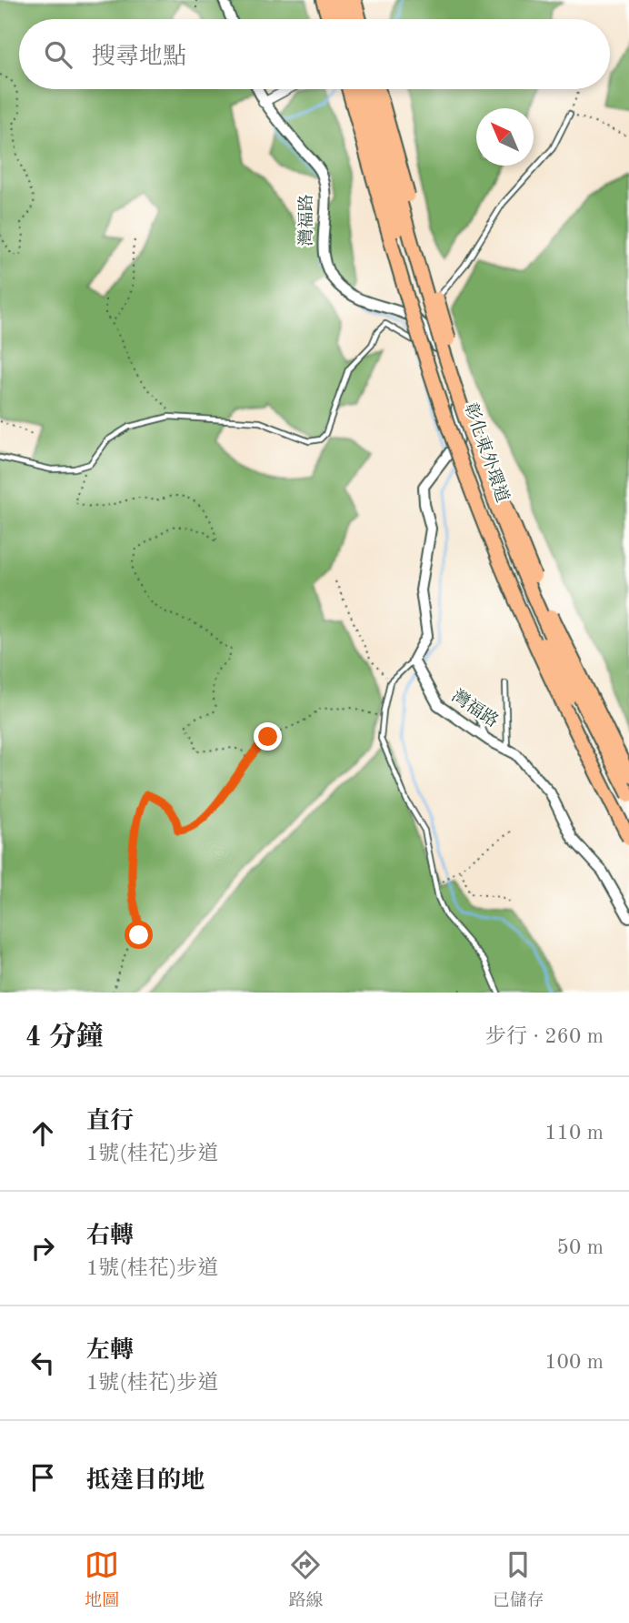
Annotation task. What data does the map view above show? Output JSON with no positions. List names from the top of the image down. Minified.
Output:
{"streets":{"main road":["彰化東外環道"],"street":["灣福路"]},"north":"top left","page":{"search":"搜尋地點","heading":["4 分鐘","步行 · 260 m"],"list":[["直行","1號(桂花)步道","110 m"],["右轉","1號(桂花)步道","50 m"],["左轉","1號(桂花)步道","100 m"],"抵達目的地"],"nav":["地圖","路線","已儲存"]}}
